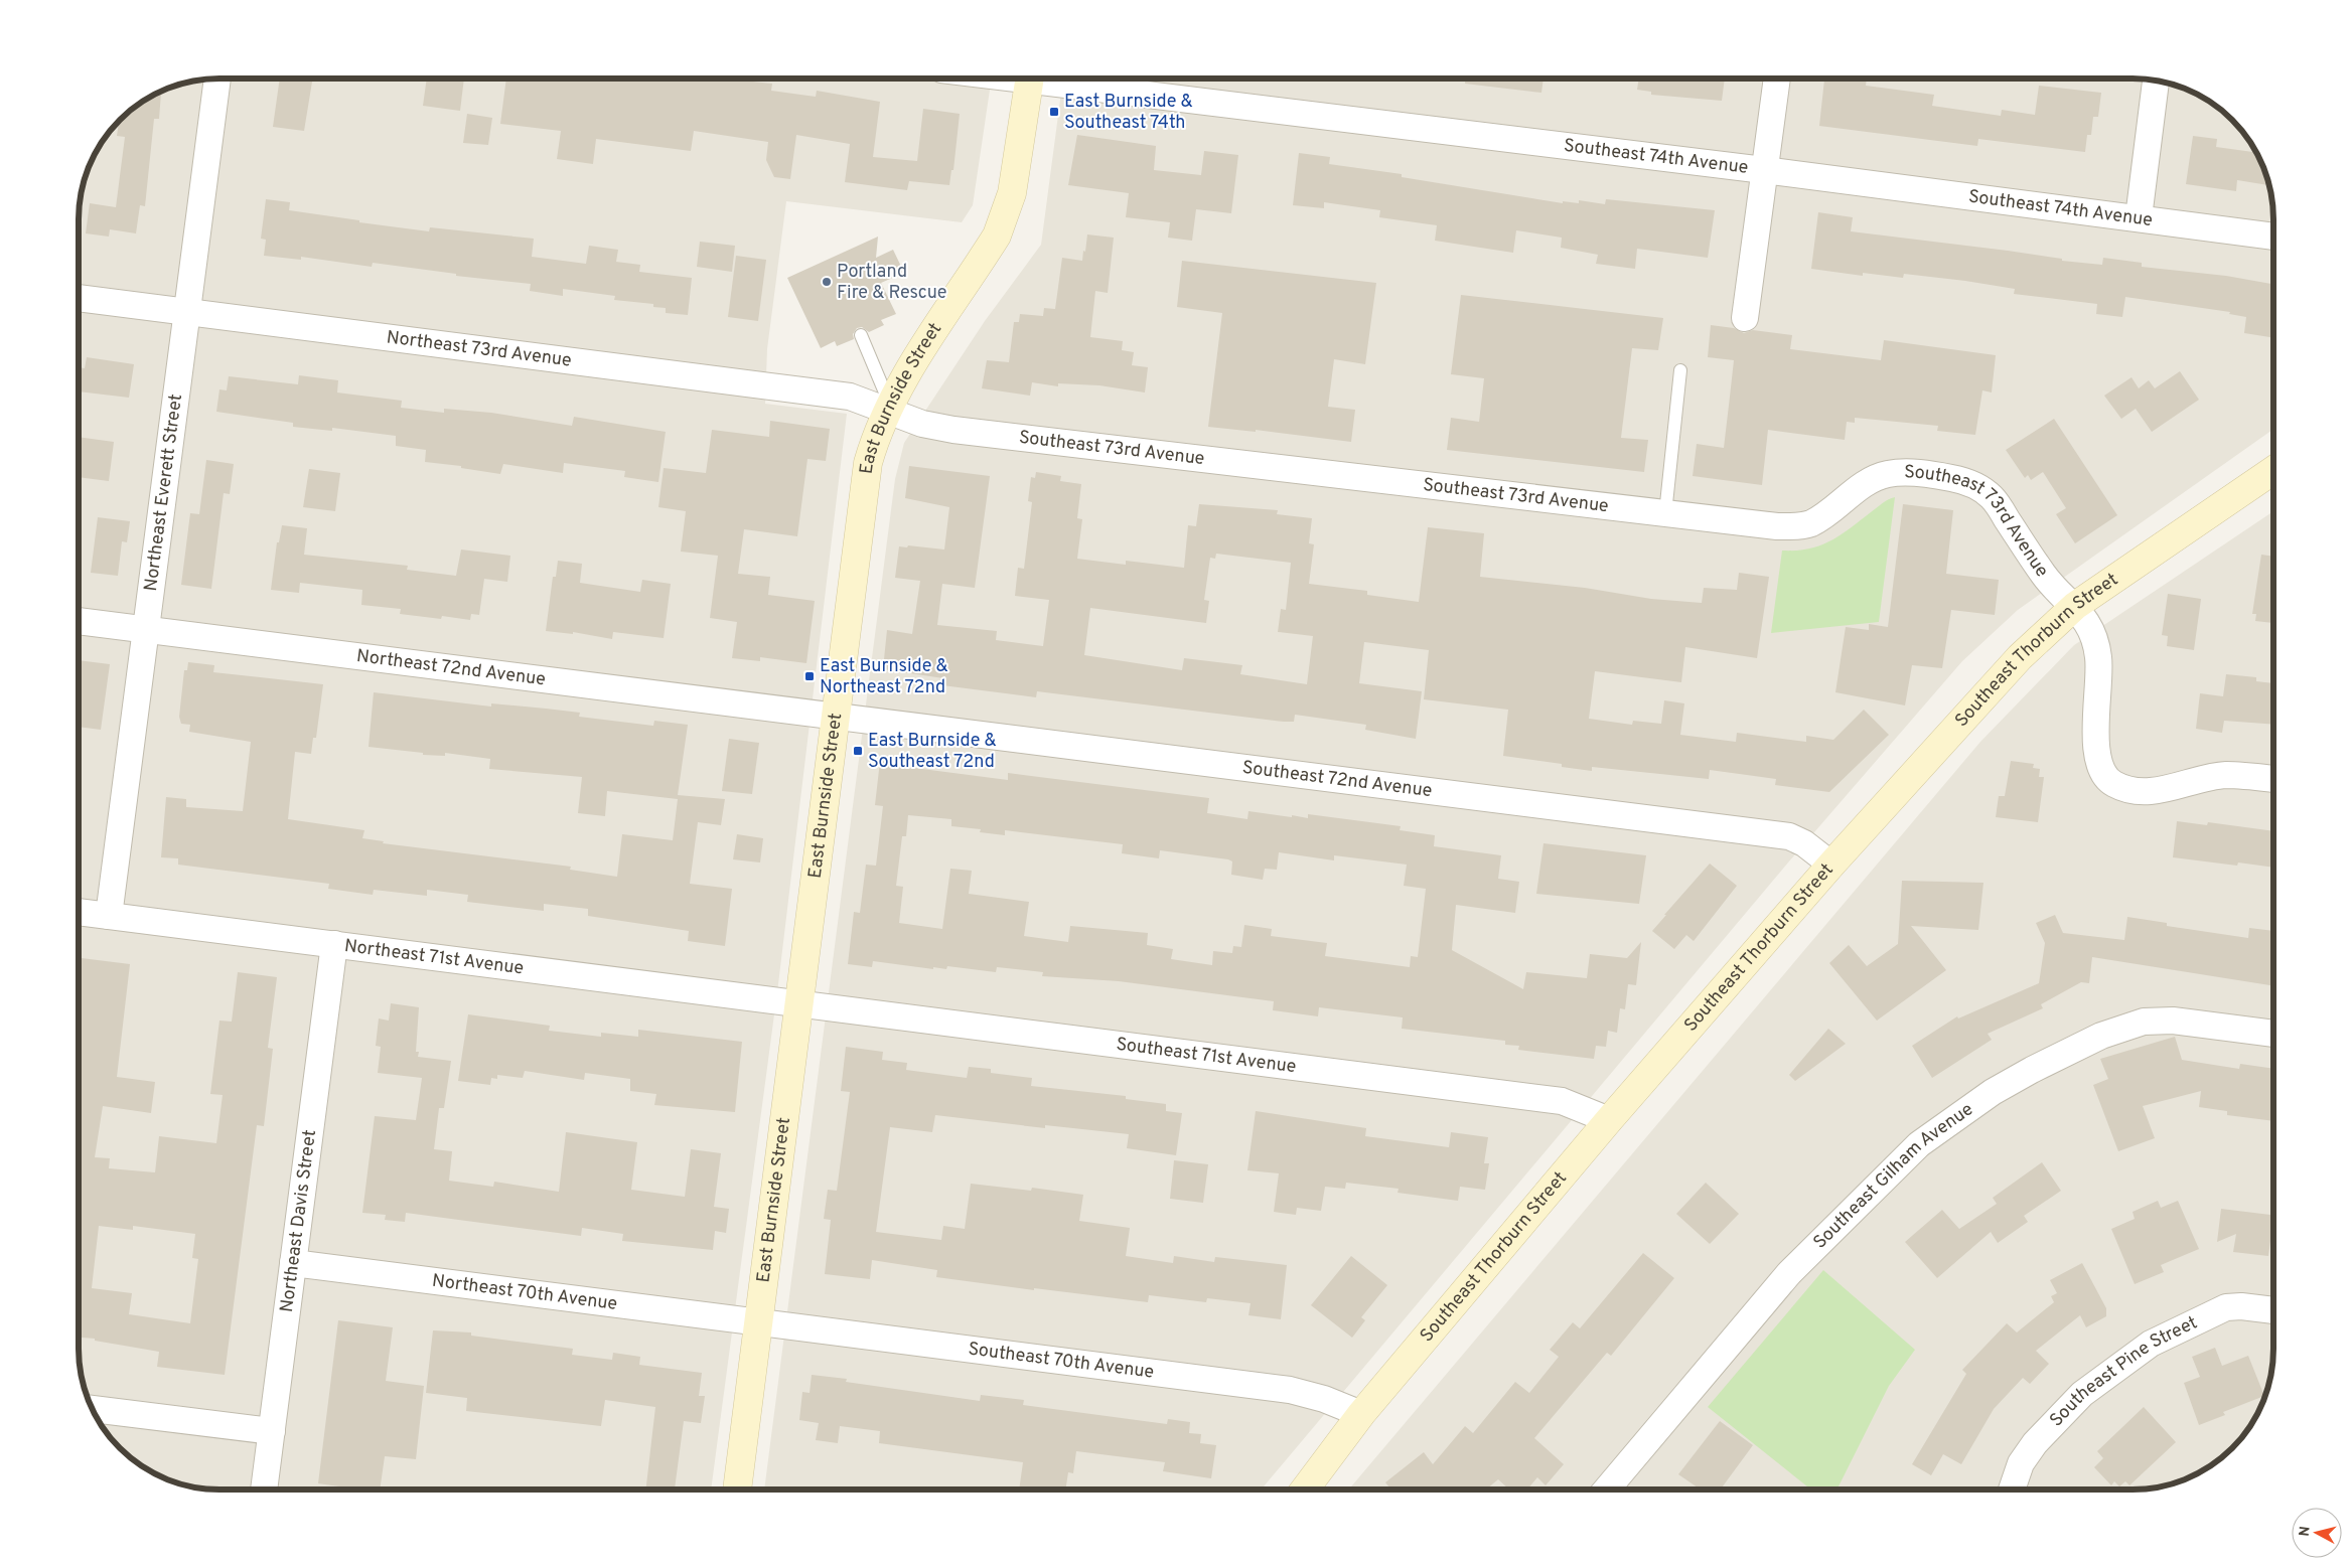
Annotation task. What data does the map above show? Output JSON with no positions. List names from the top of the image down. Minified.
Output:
{"streets":{"street":["Southeast 74th Avenue","Northeast 73rd Avenue","East Burnside Street","Southeast 73rd Avenue","Northeast Everett Street","Southeast Thorburn Street","Northeast 72nd Avenue","Southeast 72nd Avenue","Northeast 71st Avenue","Southeast 71st Avenue","Southeast Gilham Avenue","Northeast Davis Street","Northeast 70th Avenue","Southeast 70th Avenue","Southeast Pine Street"]},"crossings":[["Northeast 73rd Avenue","East Burnside Street"],["Northeast 73rd Avenue","Southeast 73rd Avenue"],["Northeast 73rd Avenue","Northeast Everett Street"],["East Burnside Street","Southeast 73rd Avenue"],["East Burnside Street","Northeast 72nd Avenue"],["East Burnside Street","Southeast 72nd Avenue"],["East Burnside Street","Northeast 71st Avenue"],["East Burnside Street","Southeast 71st Avenue"],["East Burnside Street","Northeast 70th Avenue"],["East Burnside Street","Southeast 70th Avenue"],["Southeast 73rd Avenue","Southeast Thorburn Street"],["Northeast Everett Street","Northeast 72nd Avenue"],["Northeast Everett Street","Northeast 71st Avenue"],["Southeast Thorburn Street","Southeast 72nd Avenue"],["Southeast Thorburn Street","Southeast 71st Avenue"],["Southeast Thorburn Street","Southeast 70th Avenue"],["Northeast 72nd Avenue","Southeast 72nd Avenue"],["Northeast 71st Avenue","Southeast 71st Avenue"],["Northeast 71st Avenue","Northeast Davis Street"],["Northeast Davis Street","Northeast 70th Avenue"],["Northeast 70th Avenue","Southeast 70th Avenue"]],"places":{"transit":["East Burnside & Southeast 74th","East Burnside & Northeast 72nd","East Burnside & Southeast 72nd"],"other":["Portland Fire & Rescue"]},"north":"left"}
